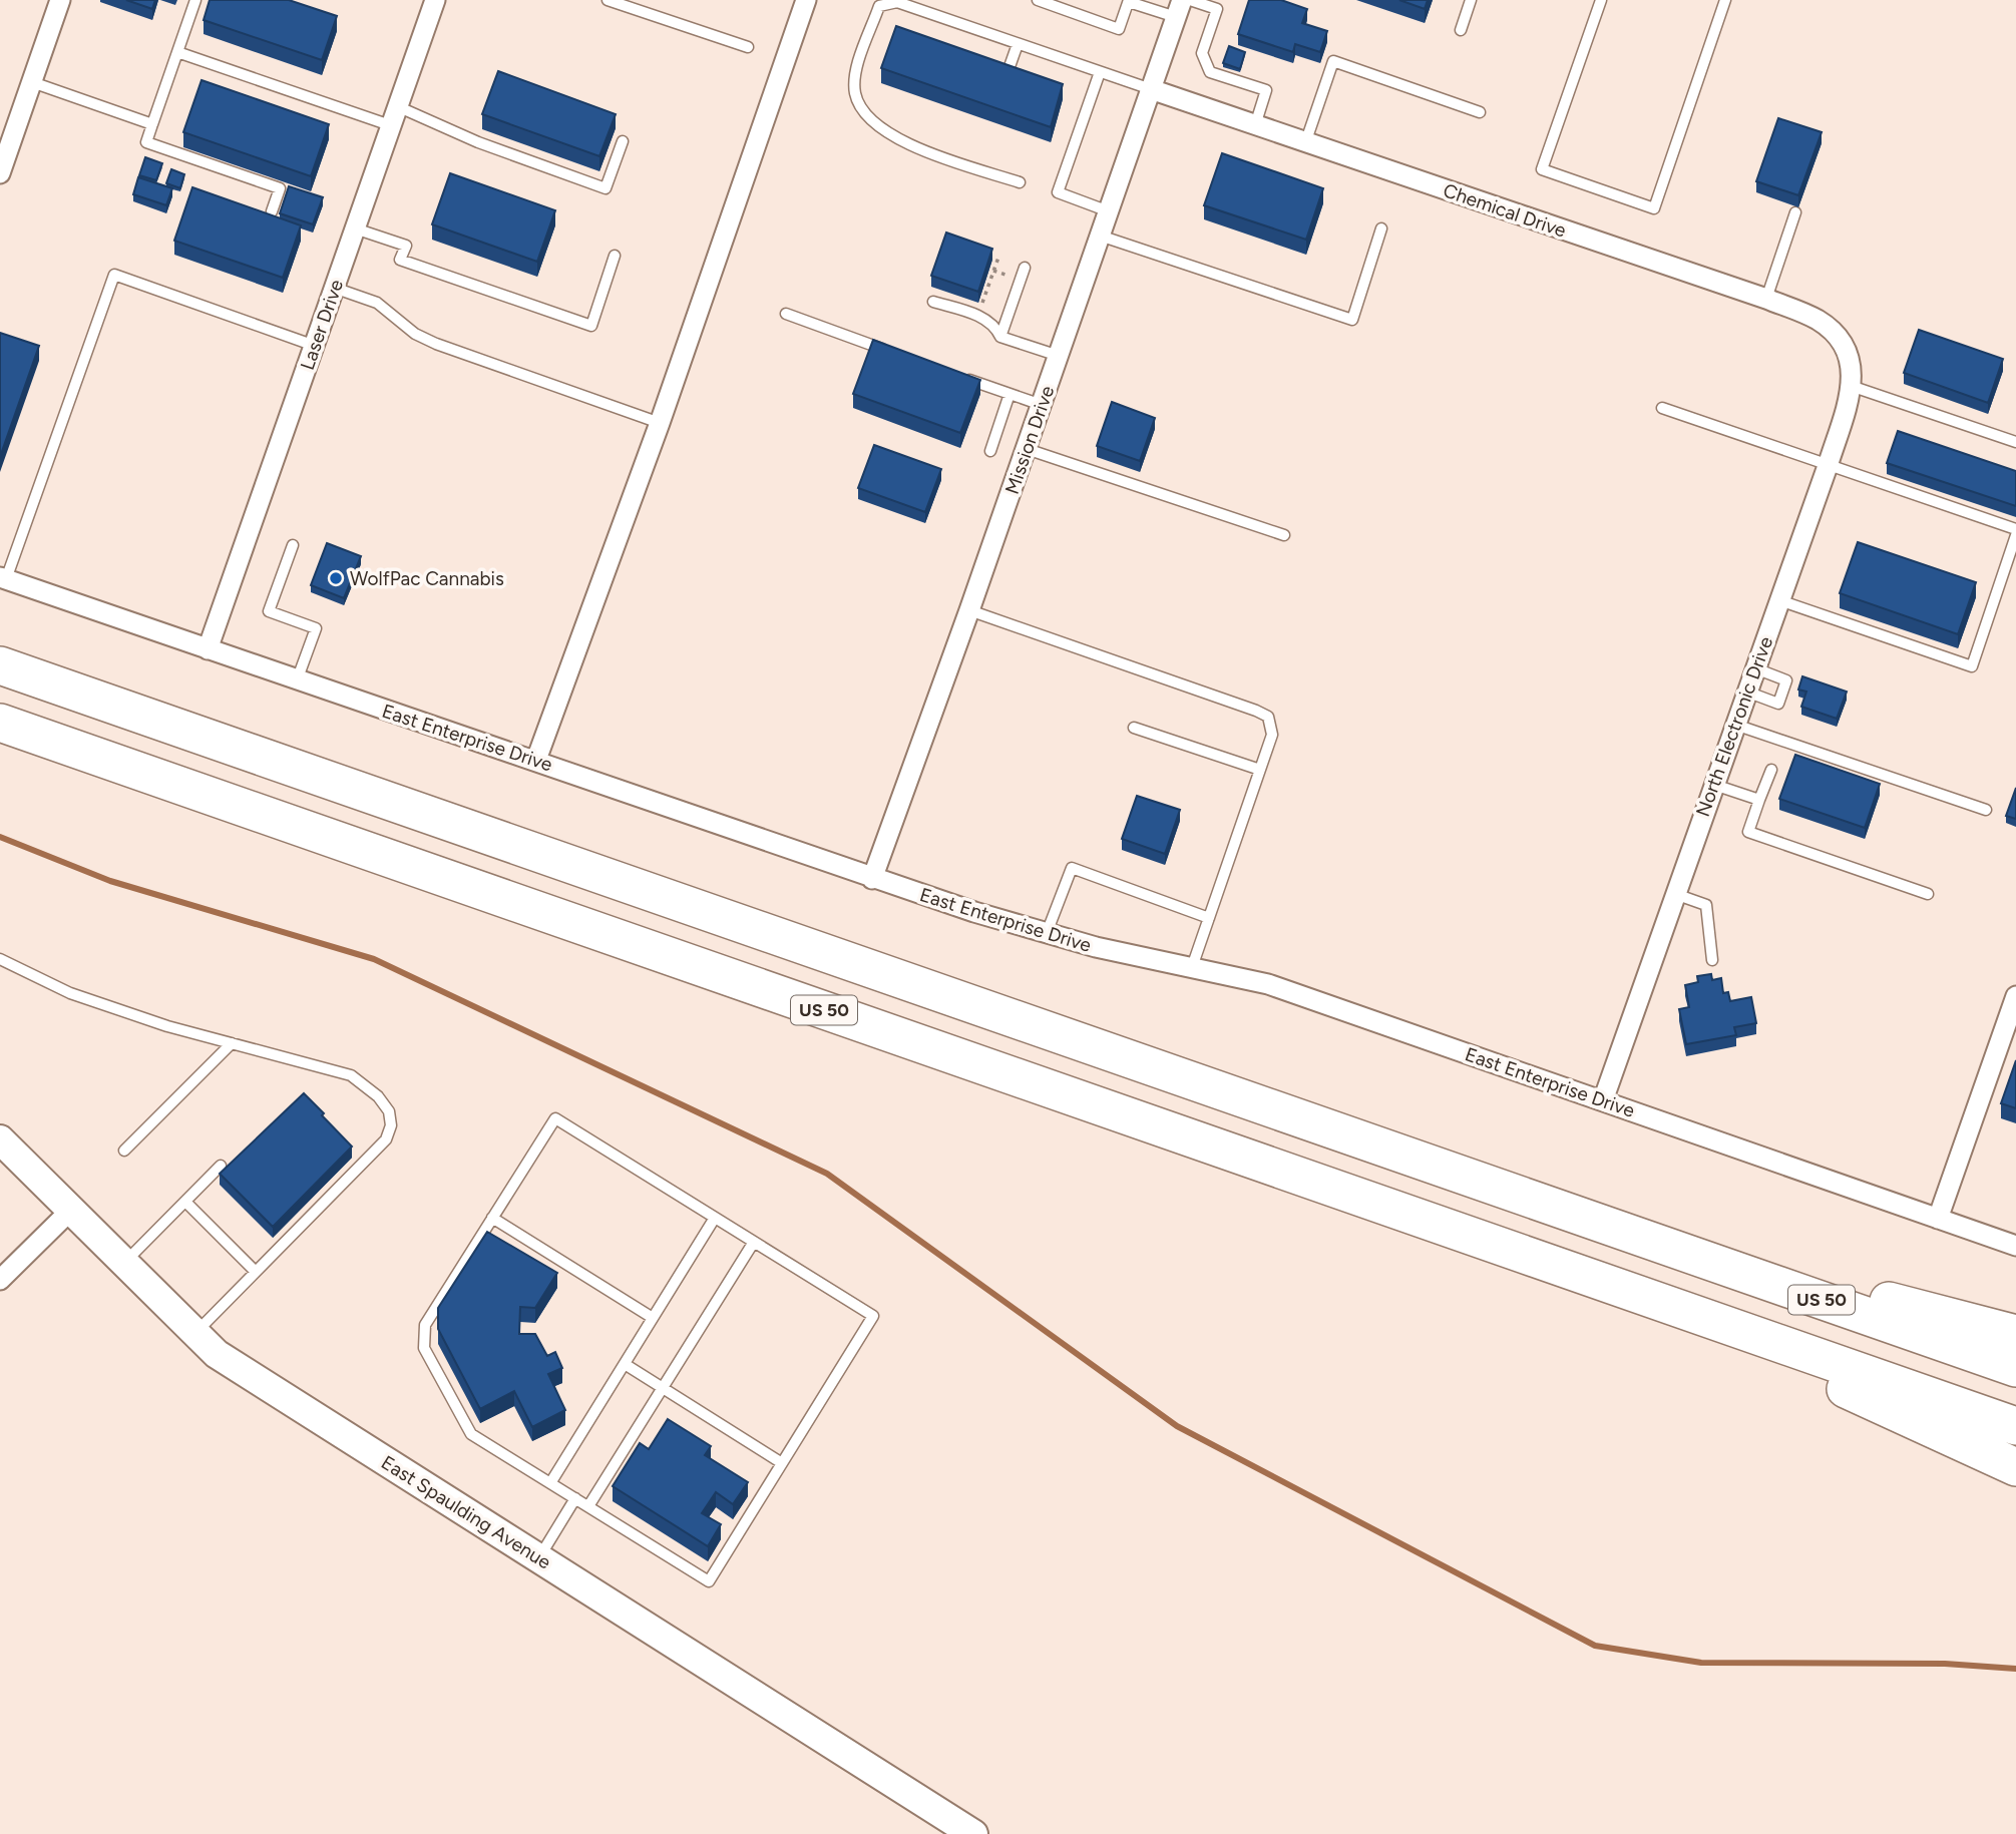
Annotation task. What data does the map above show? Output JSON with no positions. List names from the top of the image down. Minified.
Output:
{"streets":{"highway":["US 50"],"street":["Chemical Drive","Laser Drive","Mission Drive","North Electronic Drive","East Enterprise Drive","East Spaulding Avenue"]},"crossings":[["Chemical Drive","Mission Drive"],["Chemical Drive","North Electronic Drive"],["Laser Drive","East Enterprise Drive"],["Mission Drive","East Enterprise Drive"],["North Electronic Drive","East Enterprise Drive"]],"places":["WolfPac Cannabis"]}
